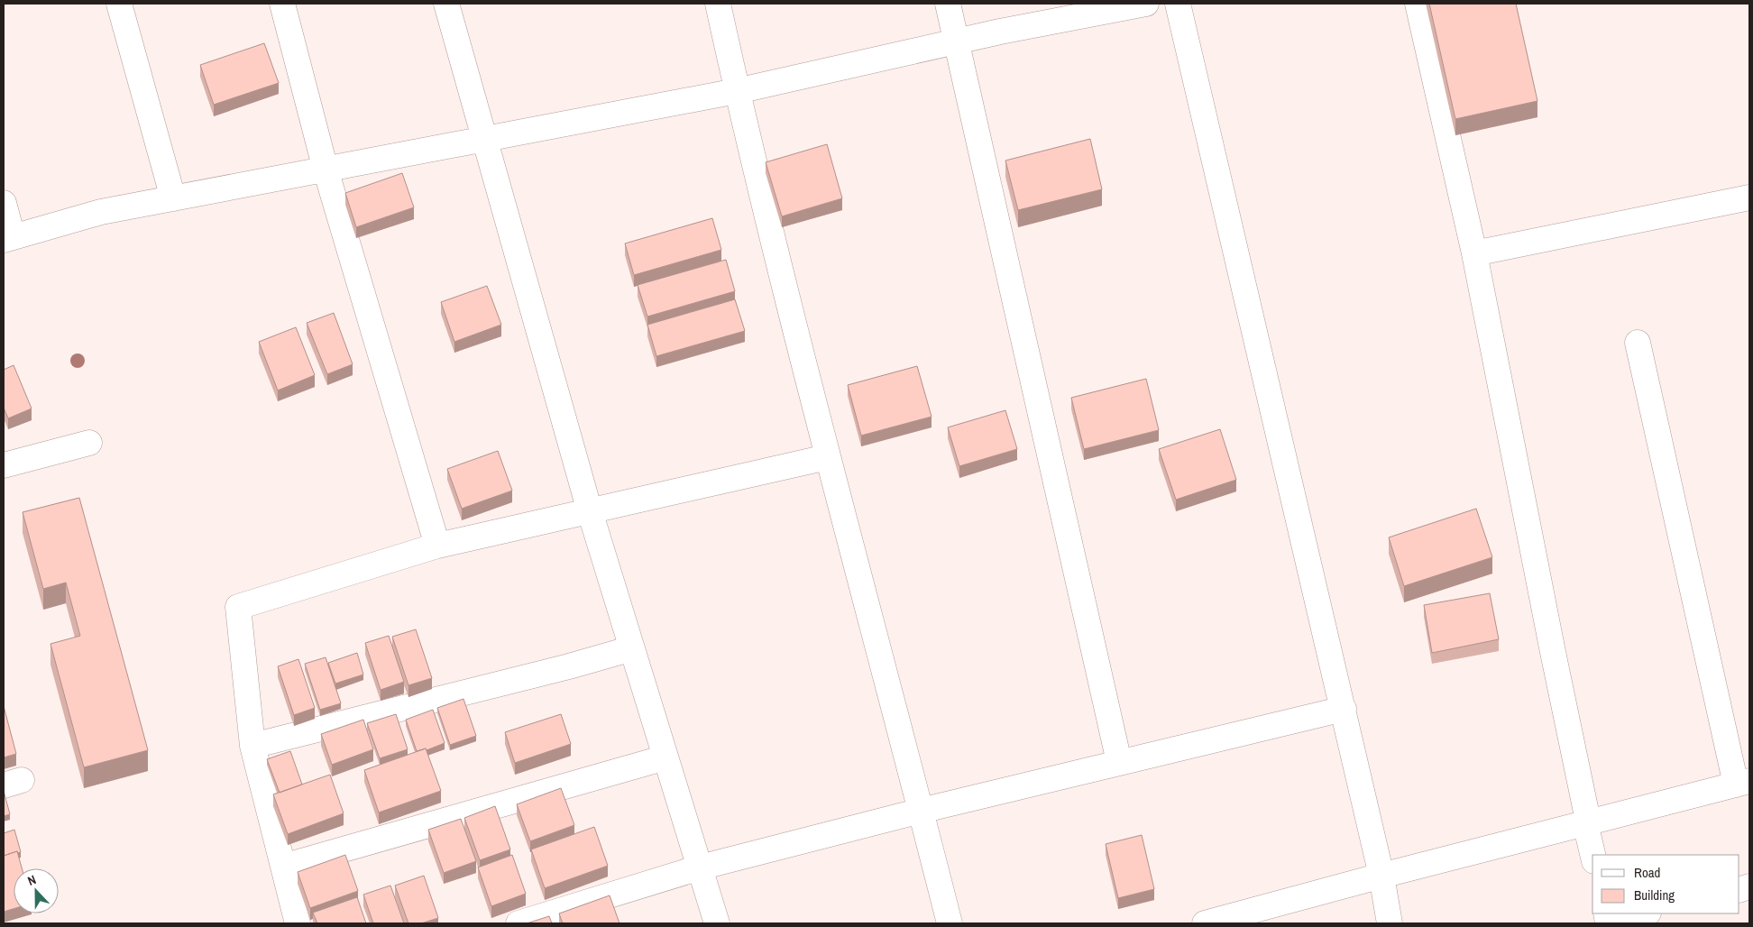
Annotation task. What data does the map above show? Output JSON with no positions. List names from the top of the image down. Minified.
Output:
{"legend":["Road","Building"],"north":"top"}
